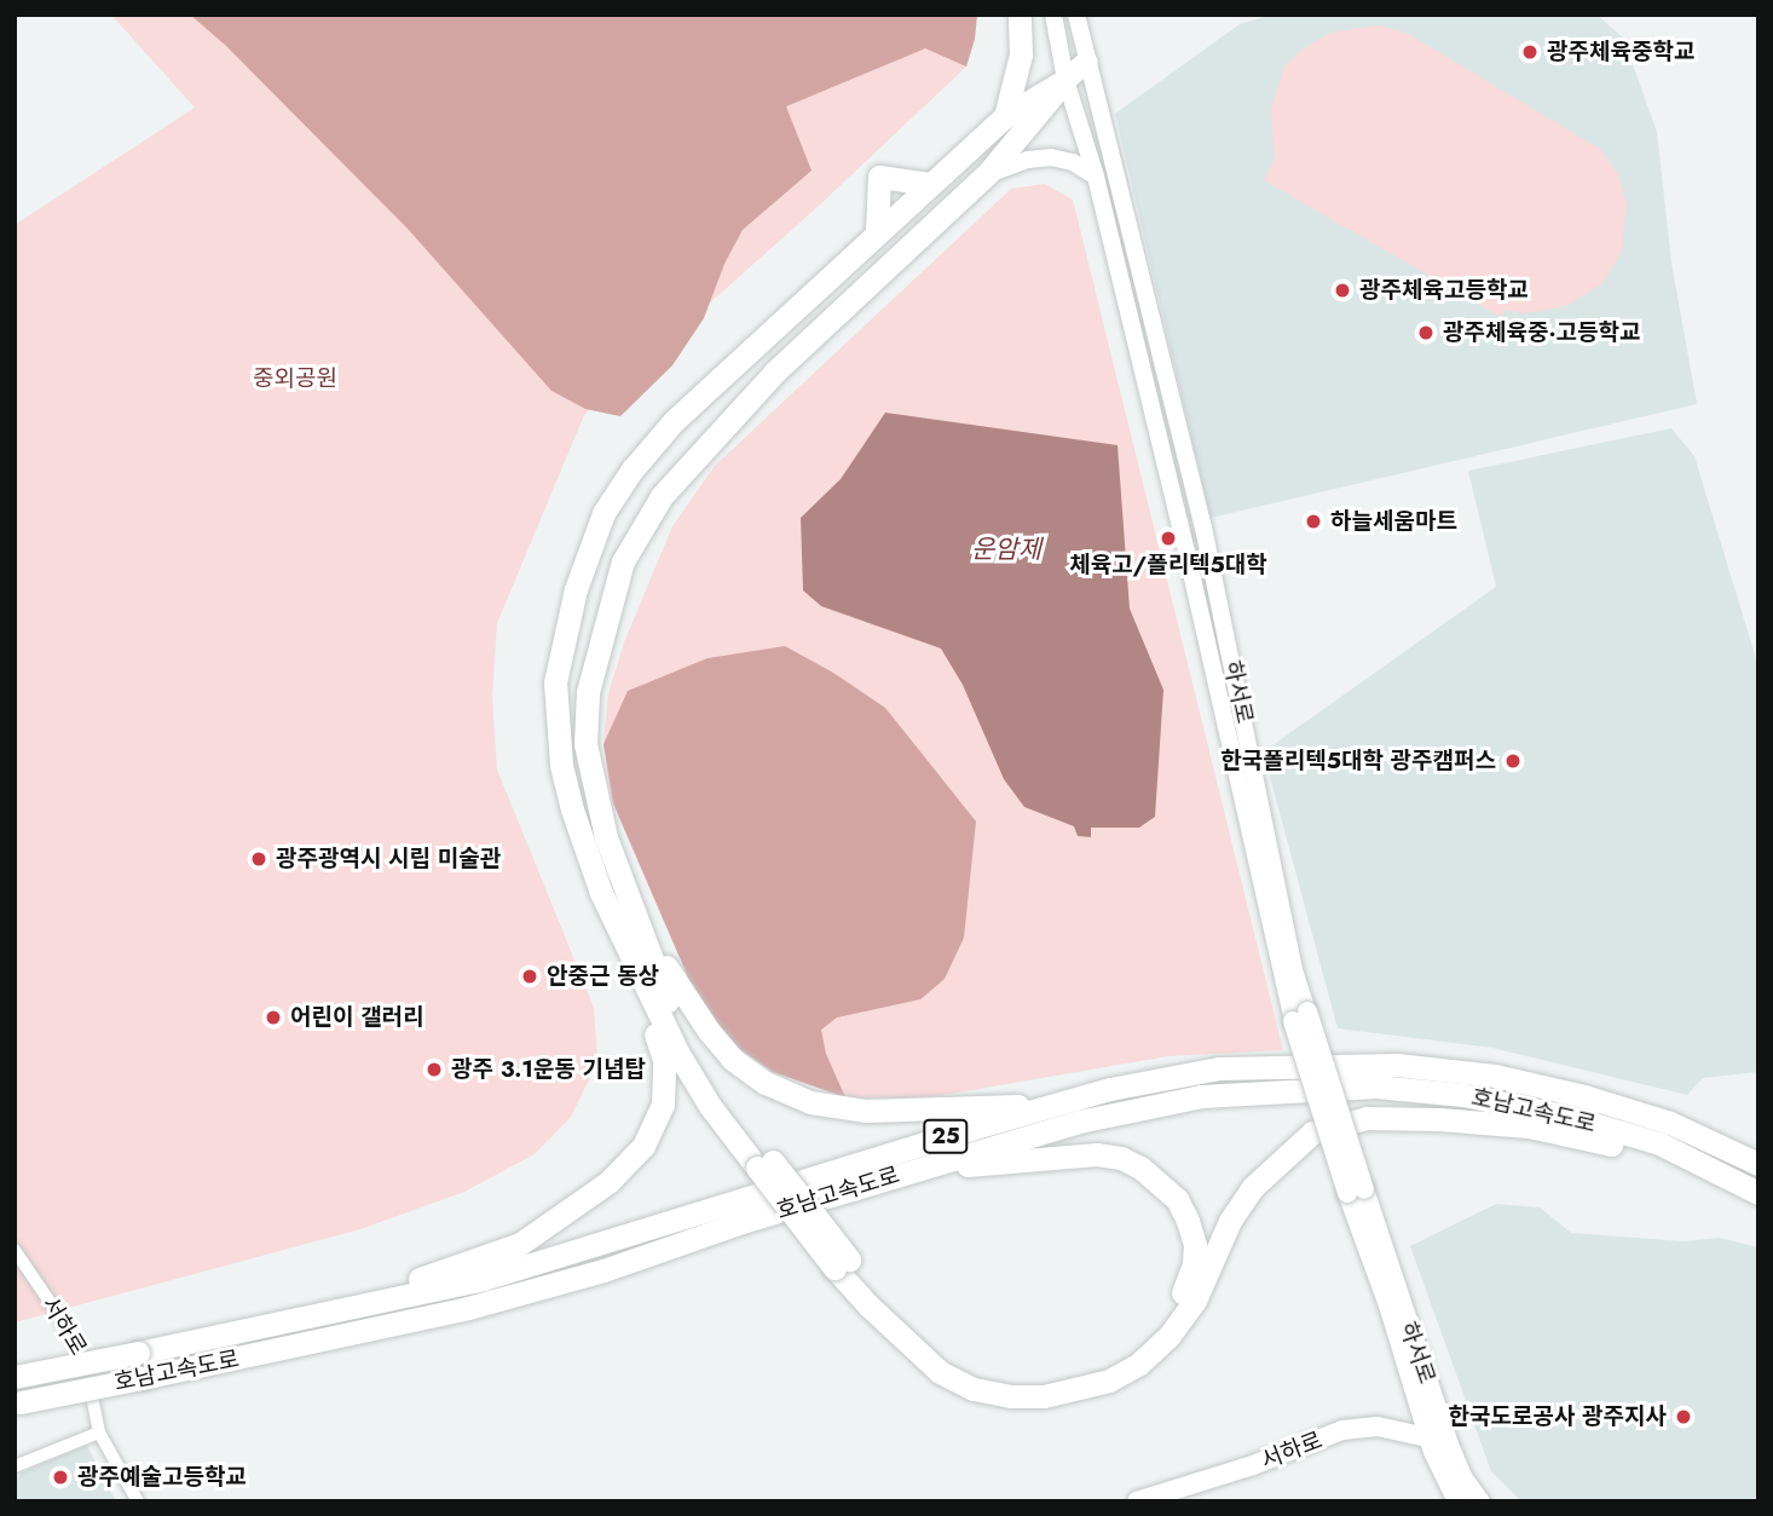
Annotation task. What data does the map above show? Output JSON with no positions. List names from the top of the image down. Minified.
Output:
{"streets":{"highway":["호남고속도로","25"],"main road":["하서로","서하로"]},"crossings":[["하서로","서하로"]],"water":["운암제"],"parks":["중외공원"],"places":["광주체육중학교","광주체육고등학교","광주체육중·고등학교","하늘세움마트","체육고/폴리텍5대학","한국폴리텍5대학 광주캠퍼스","광주광역시 시립 미술관","안중근 동상","어린이 갤러리","광주 3.1운동 기념탑","한국도로공사 광주지사","광주예술고등학교"]}
